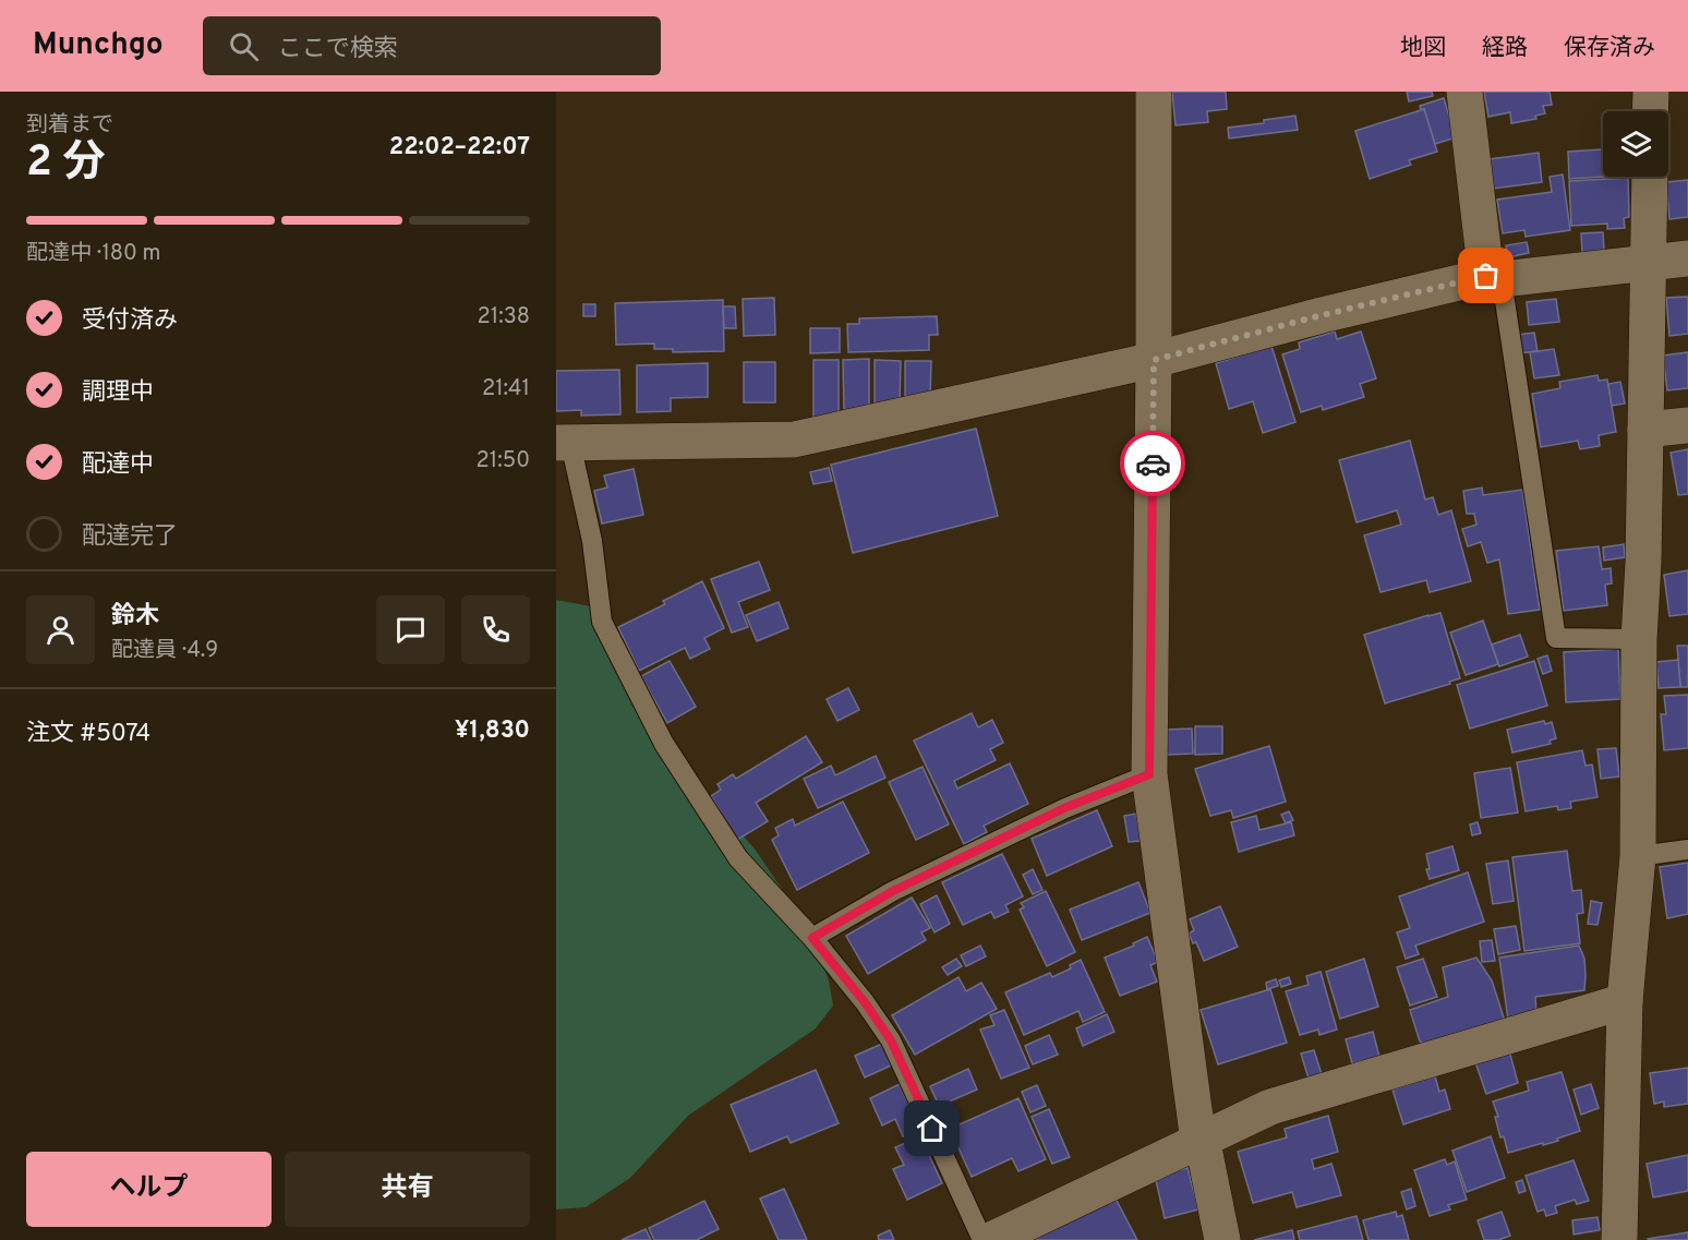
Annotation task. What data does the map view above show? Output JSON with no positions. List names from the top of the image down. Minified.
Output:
{"page":{"header":"Munchgo","search":"ここで検索","nav":["地図","経路","保存済み"],"heading":["2 分","到着まで","22:02–22:07"],"panel":["鈴木","配達員 · 4.9","注文 #5074","¥1,830"],"bar":"配達中 · 180 m","list":[["受付済み","21:38"],["調理中","21:41"],["配達中","21:50"],"配達完了"],"buttons":["ヘルプ","共有"]}}
